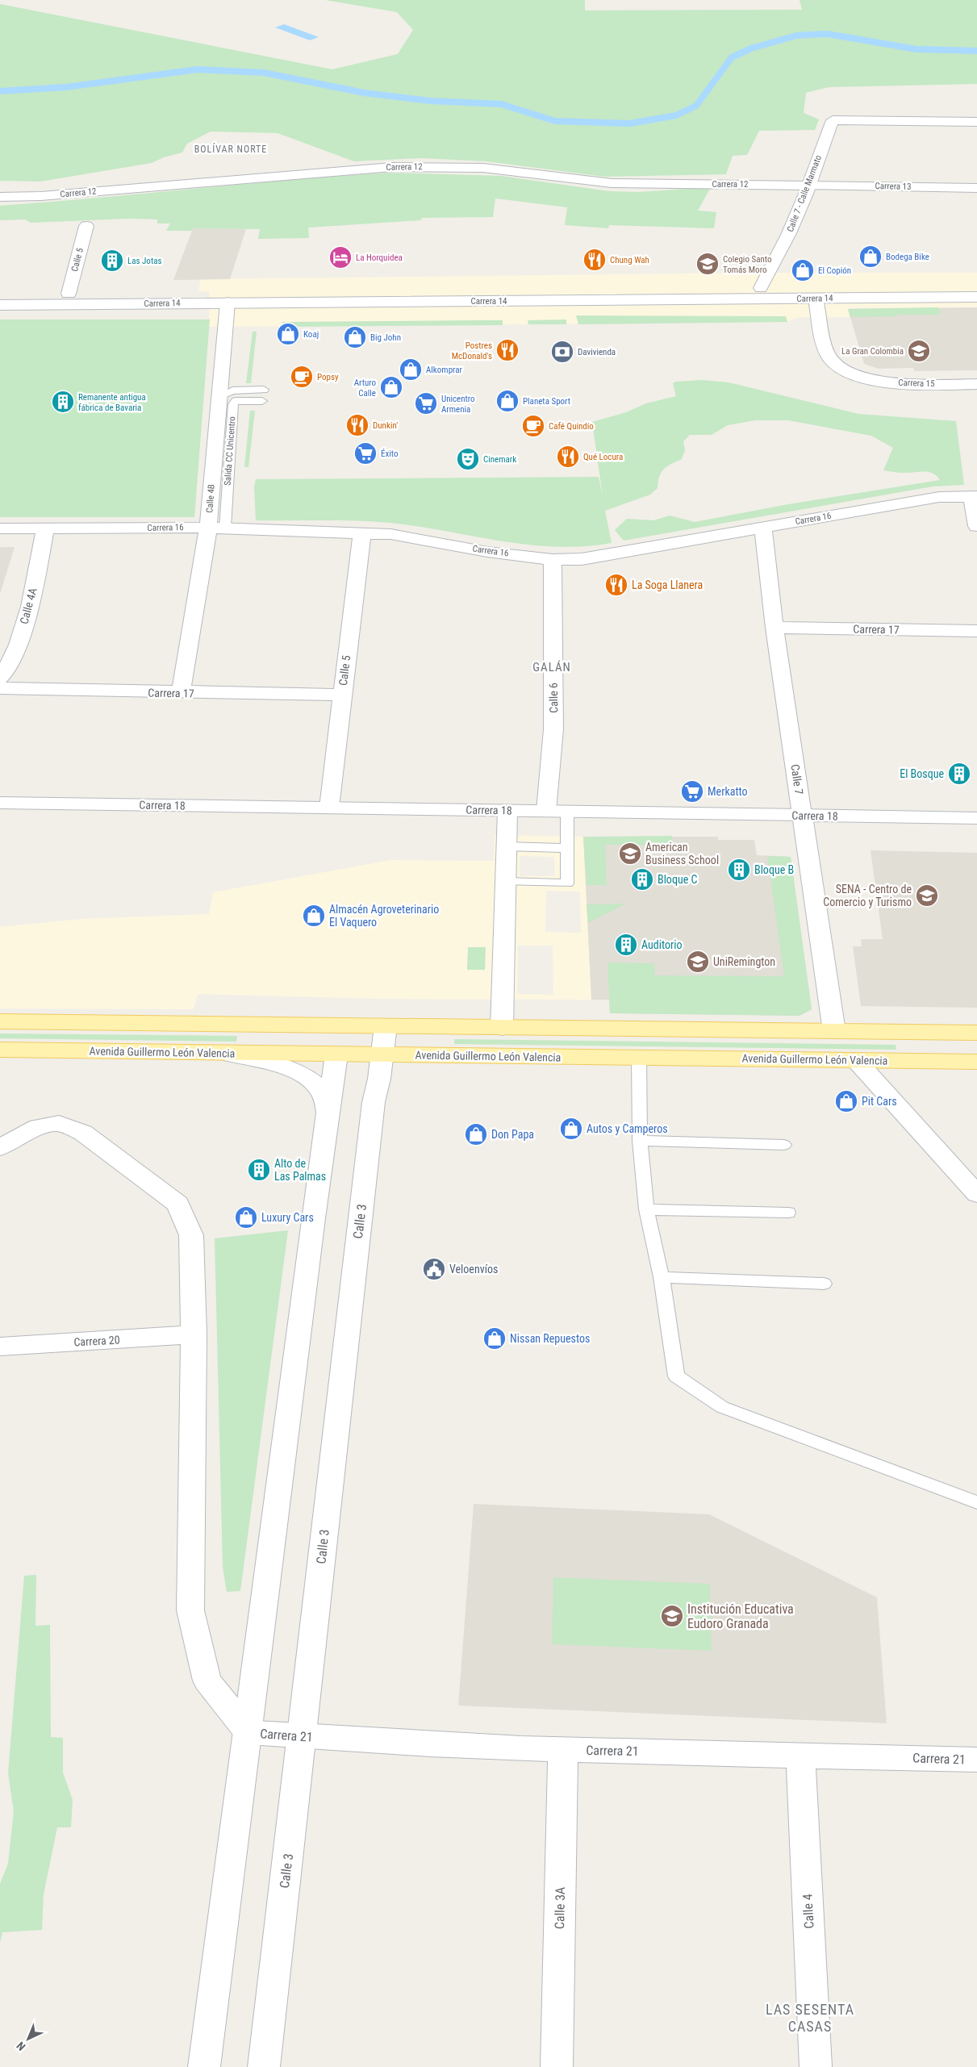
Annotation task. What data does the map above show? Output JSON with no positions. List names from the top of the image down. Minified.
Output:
{"streets":{"main road":["Avenida Guillermo León Valencia"],"street":["Carrera 12","Carrera 13","Calle 7 - Calle Marmato","Calle 5","Carrera 14","Carrera 15","Calle 4B","Carrera 16","Calle 4A","Carrera 17","Calle 6","Calle 7","Carrera 18","Calle 3","Carrera 20","Carrera 21","Calle 3A","Calle 4"],"lane":["Salida CC Unicentro"]},"crossings":[["Carrera 12","Carrera 13"],["Carrera 12","Calle 7 - Calle Marmato"],["Carrera 13","Calle 7 - Calle Marmato"],["Calle 7 - Calle Marmato","Carrera 14"],["Calle 5","Carrera 14"],["Calle 5","Carrera 16"],["Calle 5","Carrera 17"],["Calle 5","Carrera 18"],["Carrera 14","Carrera 15"],["Carrera 14","Calle 4B"],["Salida CC Unicentro","Calle 4B"],["Salida CC Unicentro","Carrera 16"],["Calle 4B","Carrera 16"],["Calle 4B","Carrera 17"],["Carrera 16","Calle 4A"],["Carrera 16","Calle 6"],["Carrera 16","Calle 7"],["Carrera 17","Calle 7"],["Calle 6","Carrera 18"],["Calle 7","Carrera 18"],["Avenida Guillermo León Valencia","Calle 3"],["Calle 3","Carrera 21"],["Carrera 21","Calle 3A"],["Carrera 21","Calle 4"]],"districts":["BOLÍVAR NORTE","GALÁN","LAS SESENTA CASAS"],"places":{"shop":["Bodega Bike","El Copión","Koaj","Big John","Alkomprar","Arturo Calle","Planeta Sport","Almacén Agroveterinario El Vaquero","Pit Cars","Autos y Camperos","Don Papa","Luxury Cars","Nissan Repuestos"],"hotel":["La Horquidea"],"restaurant":["Chung Wah","Postres McDonald's","Dunkin'","Qué Locura","La Soga Llanera"],"building":["Las Jotas","Remanente antigua fábrica de Bavaria","El Bosque","Bloque B","Bloque C","Auditorio","Alto de Las Palmas"],"school or university":["Colegio Santo Tomás Moro","La Gran Colombia","American Business School","SENA - Centro de Comercio y Turismo","UniRemington","Institución Educativa Eudoro Granada"],"bank":["Davivienda"],"cafe":["Popsy","Café Quindío"],"supermarket":["Unicentro Armenia","Éxito","Merkatto"],"theatre":["Cinemark"],"public building":["Veloenvíos"]},"north":"bottom left"}
